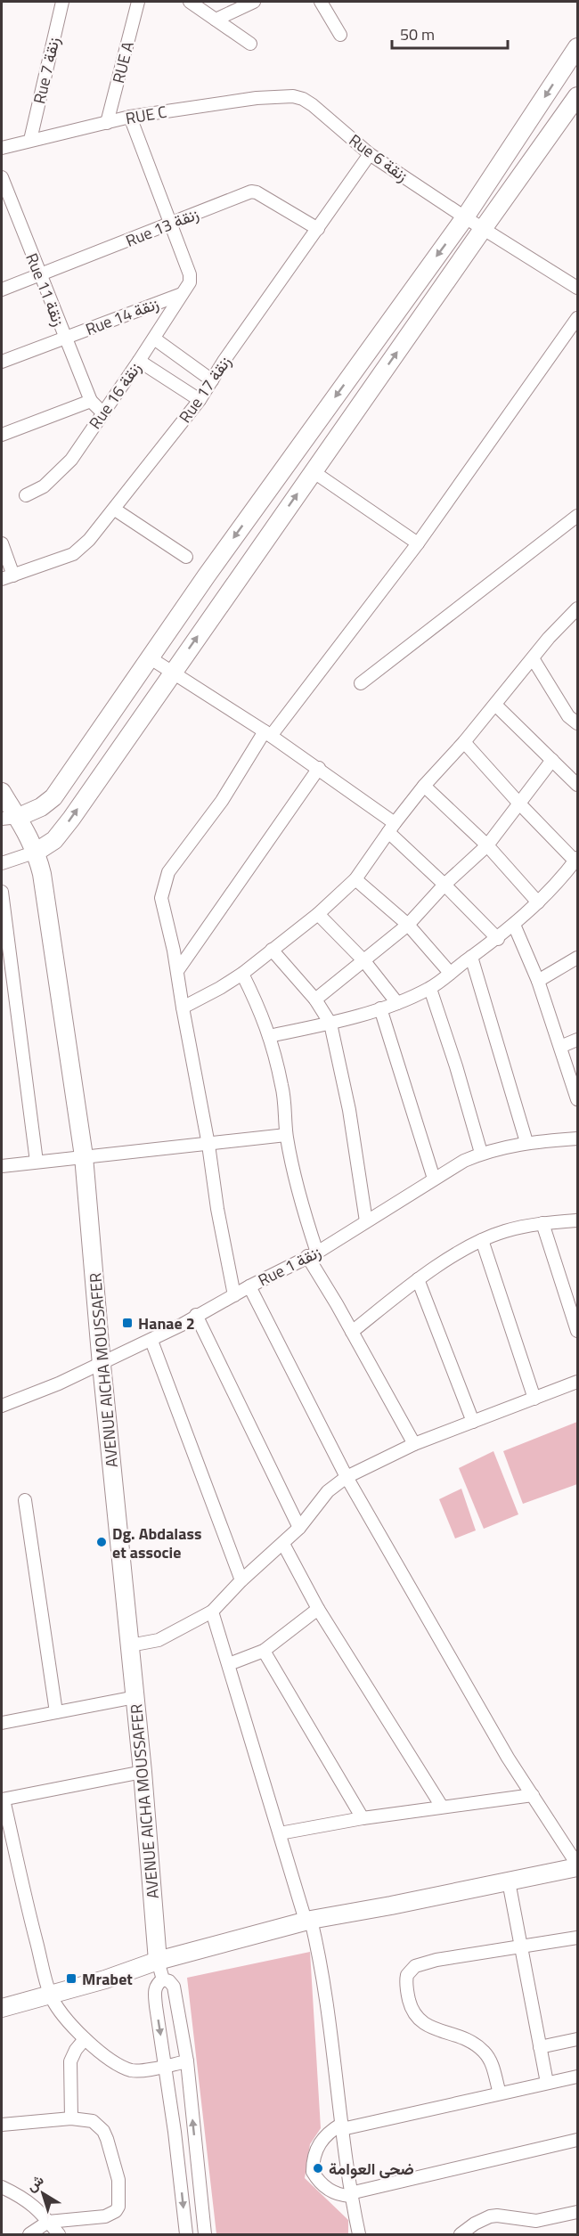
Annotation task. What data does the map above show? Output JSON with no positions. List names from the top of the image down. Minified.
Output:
{"streets":{"street":["RUE A","Rue 7 زنقة","RUE C","Rue 6 زنقة","Rue 13 زنقة","Rue 11 زنقة","Rue 14 زنقة","Rue 17 زنقة","Rue 16 زنقة","Rue 1 زنقة","AVENUE AICHA MOUSSAFER"]},"crossings":[["RUE A","RUE C"],["Rue 7 زنقة","RUE C"],["RUE C","Rue 6 زنقة"],["Rue 6 زنقة","Rue 17 زنقة"],["Rue 13 زنقة","Rue 11 زنقة"],["Rue 13 زنقة","Rue 17 زنقة"],["Rue 13 زنقة","Rue 16 زنقة"],["Rue 11 زنقة","Rue 14 زنقة"],["Rue 14 زنقة","Rue 16 زنقة"],["Rue 1 زنقة","AVENUE AICHA MOUSSAFER"]],"places":{"transit":["Hanae 2","Mrabet"],"other":["Dg. Abdalass et associe","ضحى العوامة"]},"scale_bar":"50 m","north":"top left"}
